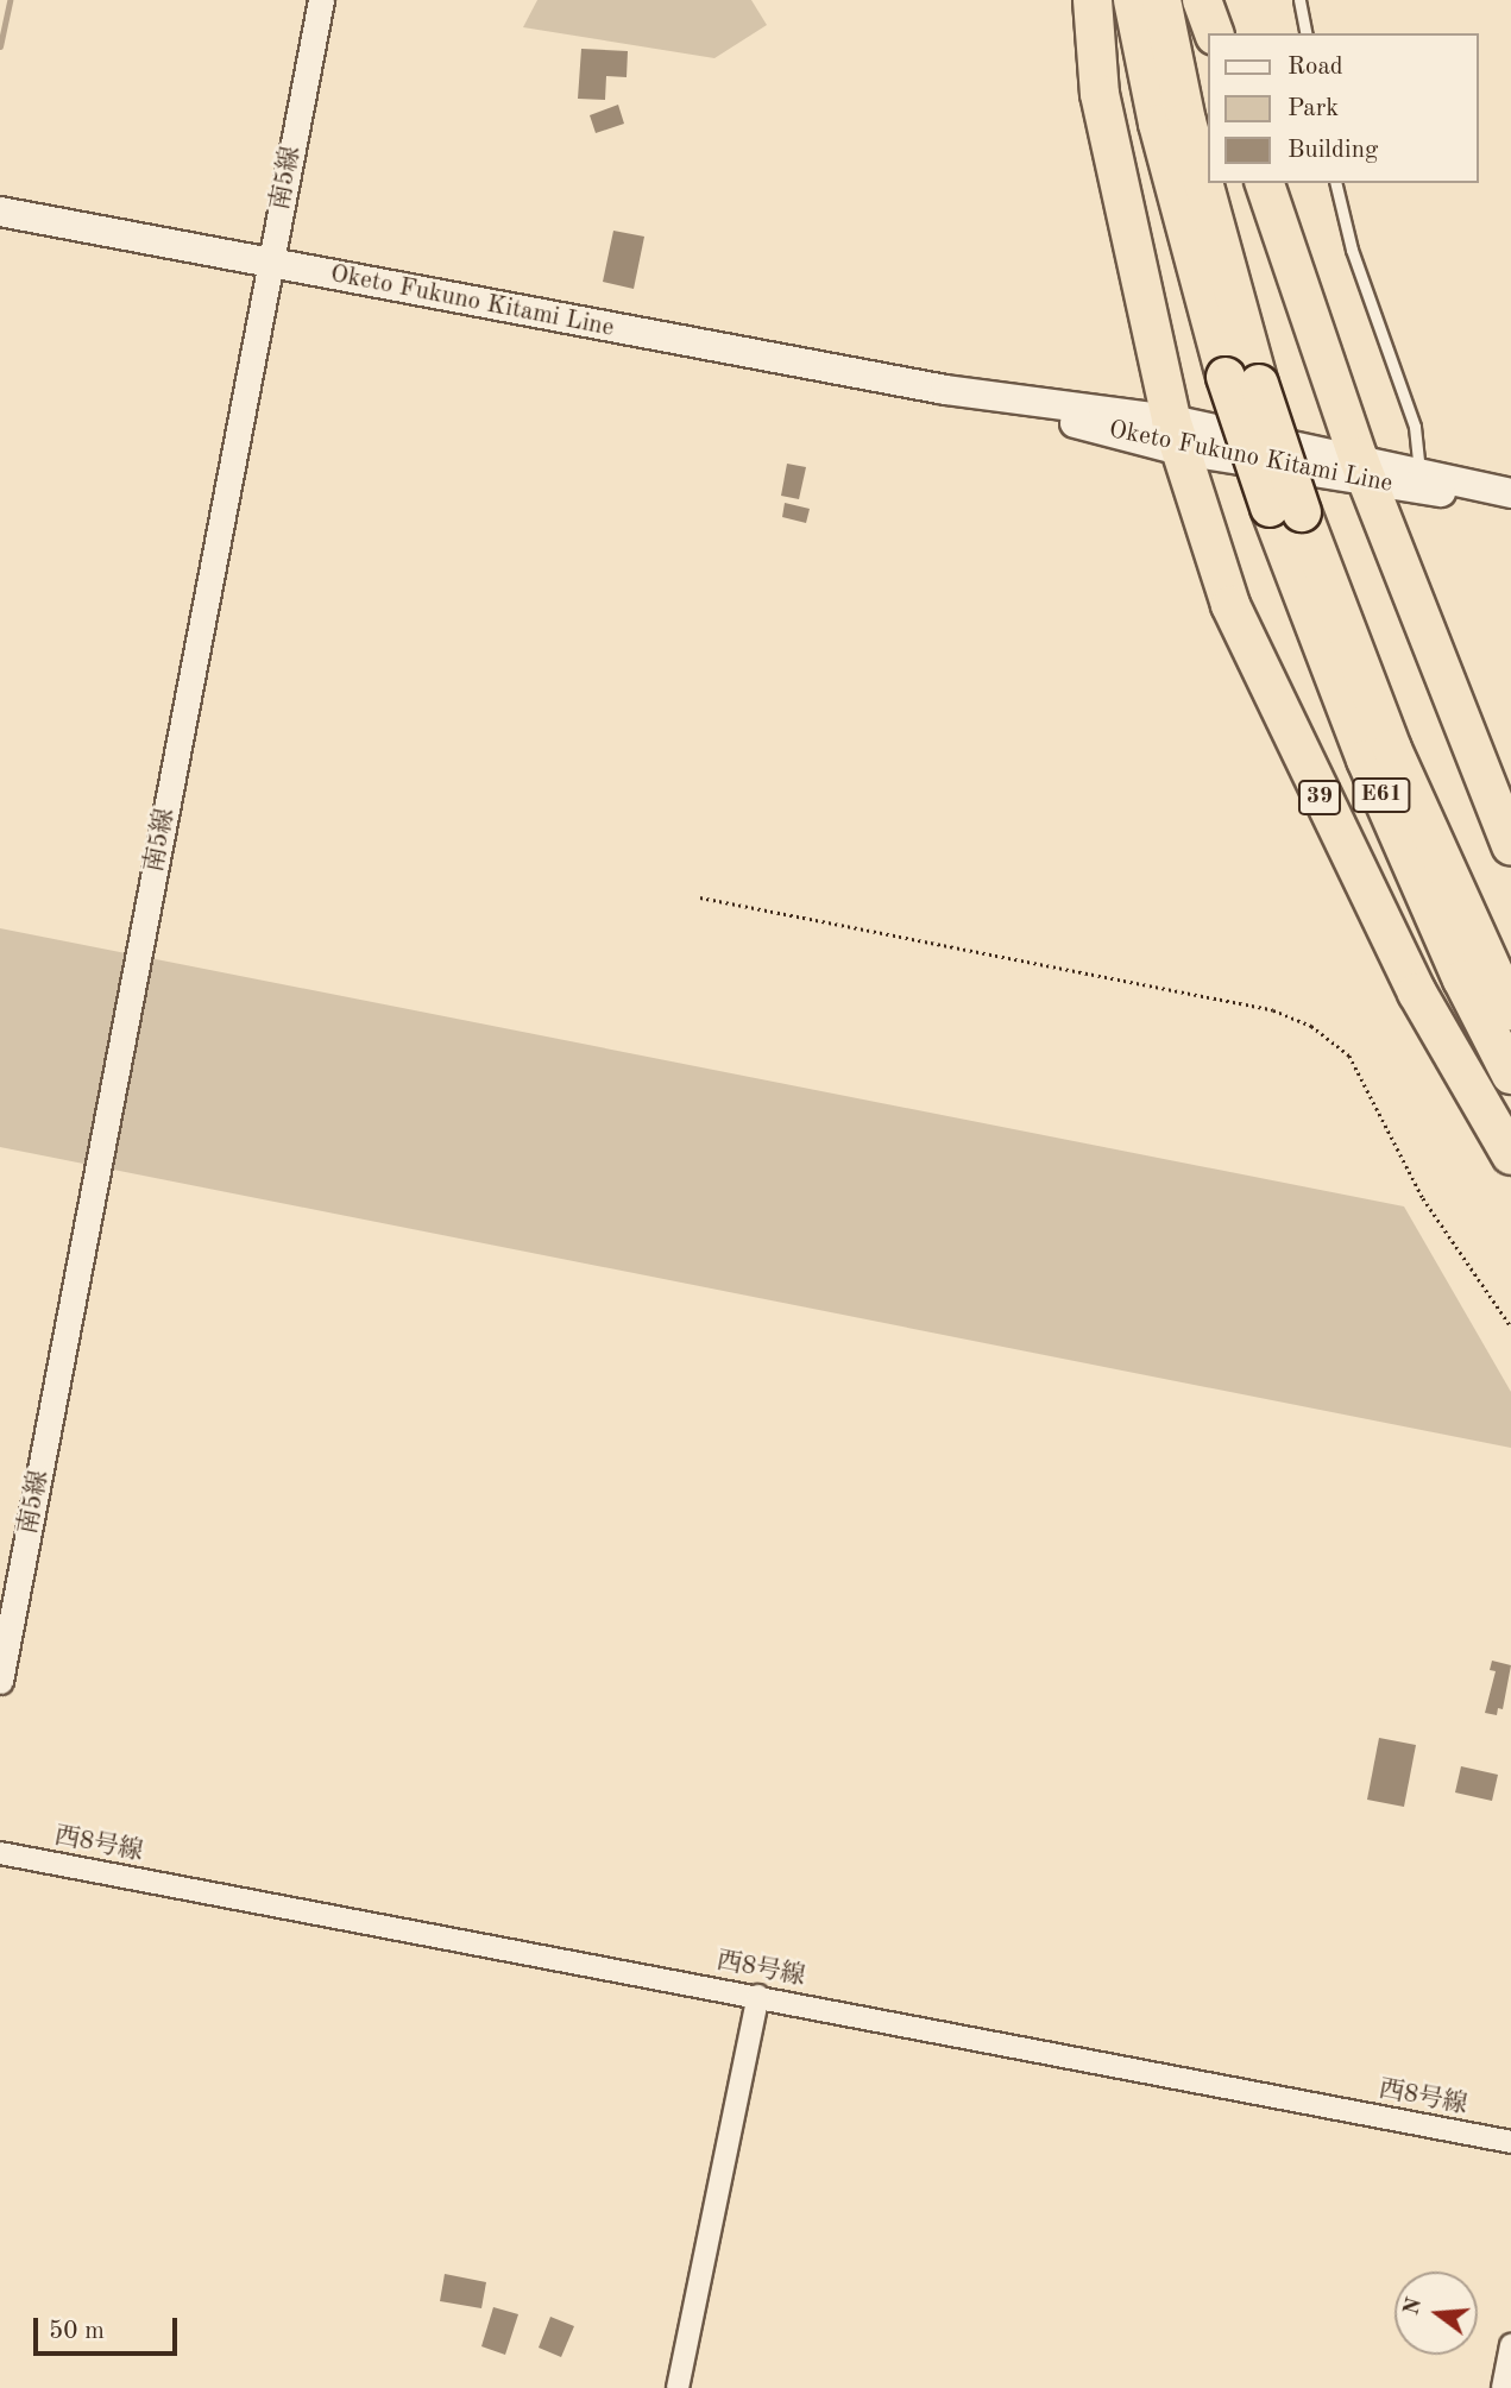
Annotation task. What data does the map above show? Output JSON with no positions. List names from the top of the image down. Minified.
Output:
{"streets":{"highway":["E61","39"],"main road":["Oketo Fukuno Kitami Line"],"street":["南5線","西8号線"]},"crossings":[["南5線","Oketo Fukuno Kitami Line"],["Oketo Fukuno Kitami Line","39"]],"legend":["Road","Park","Building"],"scale_bar":"50 m","north":"left"}
